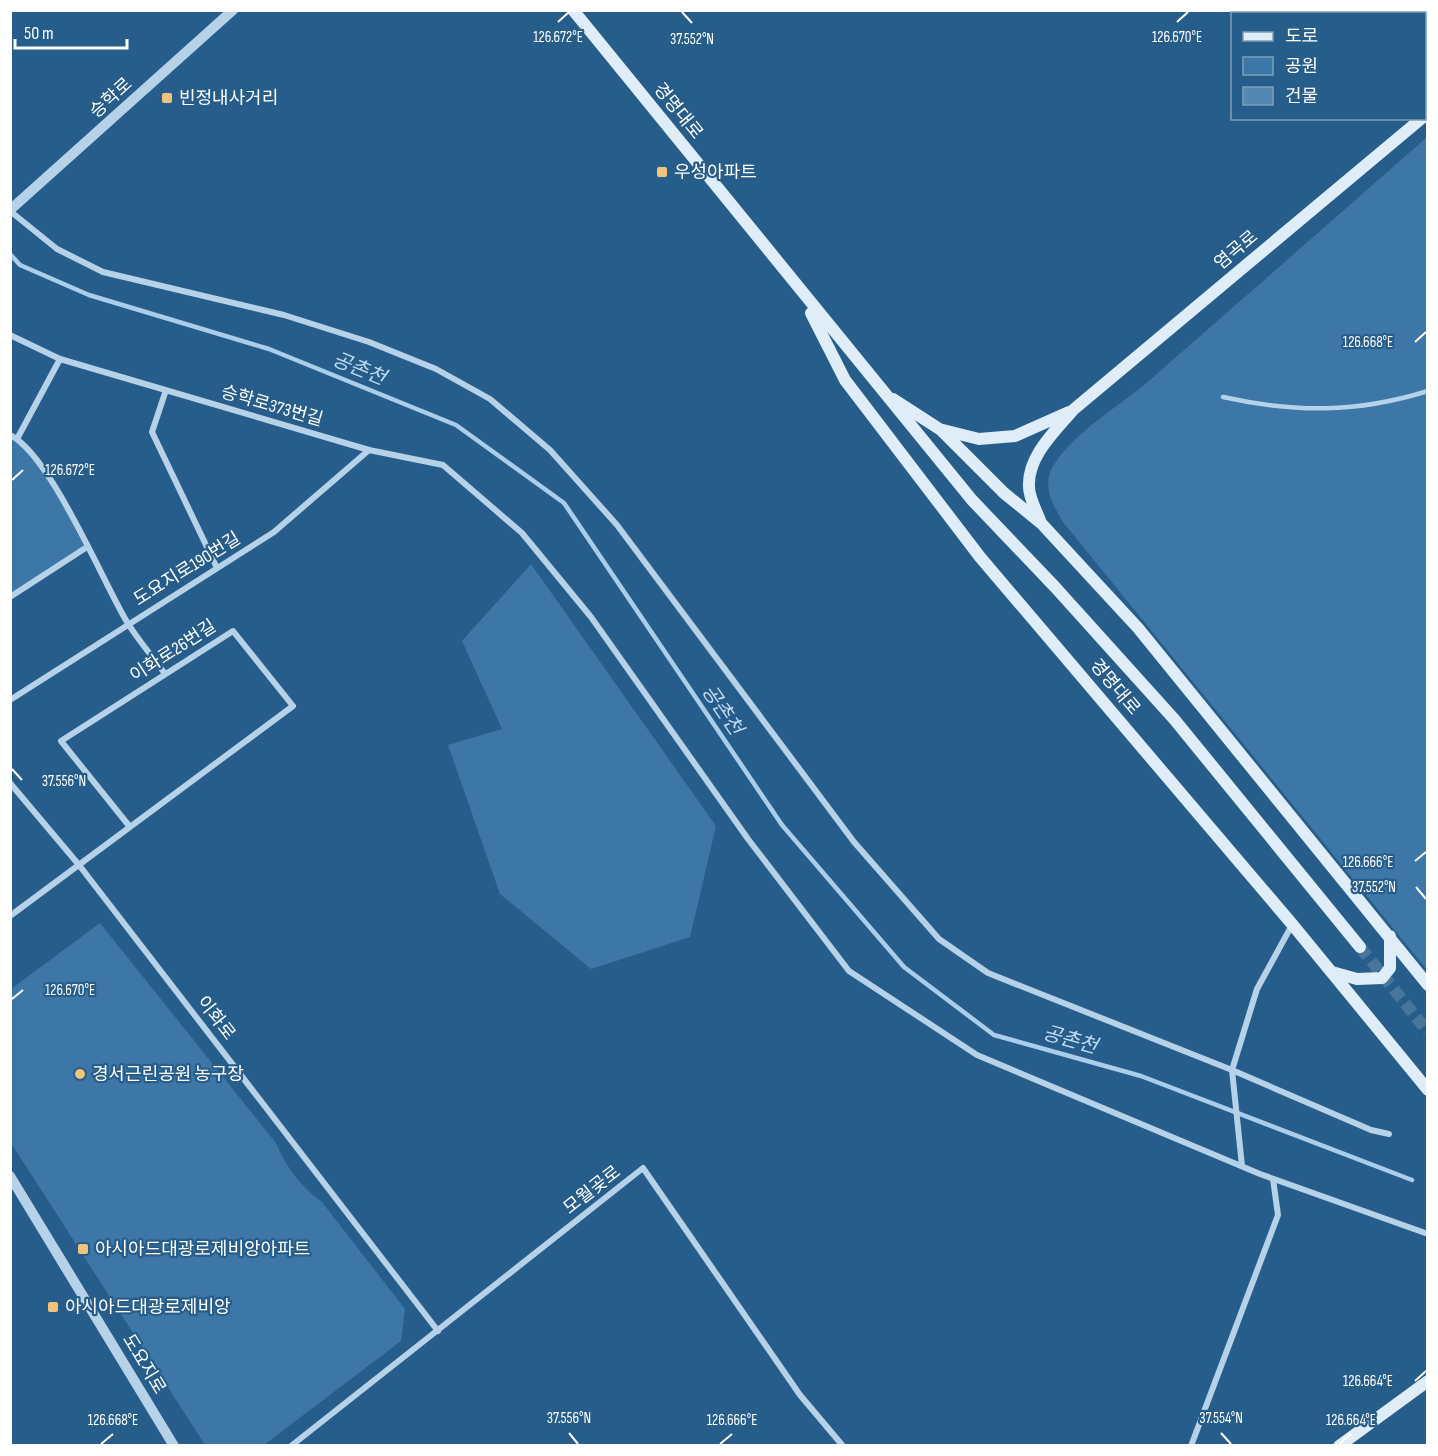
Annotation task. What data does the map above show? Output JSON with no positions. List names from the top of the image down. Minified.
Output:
{"streets":{"main road":["경명대로","염곡로"],"street":["승학로","승학로373번길","도요지로190번길","이화로26번길","이화로","모월곶로","도요지로"]},"crossings":[["경명대로","염곡로"],["승학로373번길","도요지로190번길"],["이화로26번길","이화로"],["이화로","모월곶로"]],"water":["공촌천"],"places":{"transit":["빈정내사거리","우성아파트","아시아드대광로제비앙아파트","아시아드대광로제비앙"],"other":["경서근린공원 농구장"]},"legend":["도로","공원","건물"],"scale_bar":"50 m","coordinates":["126.672°E","126.670°E","37.552°N","126.668°E","37.556°N","126.666°E","126.664°E","37.554°N"]}
